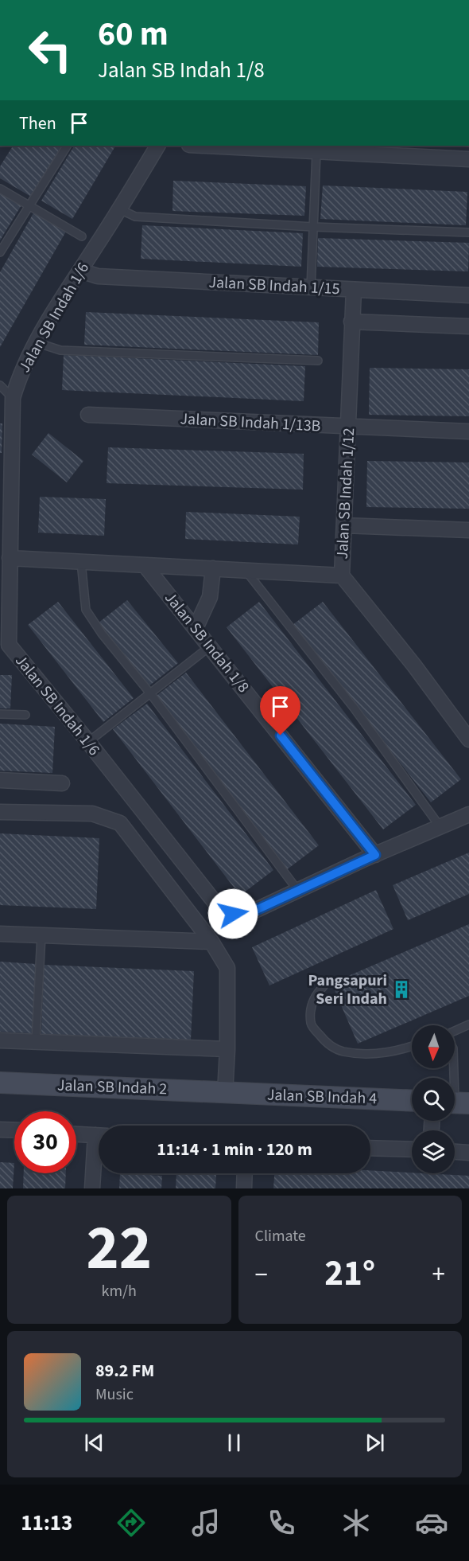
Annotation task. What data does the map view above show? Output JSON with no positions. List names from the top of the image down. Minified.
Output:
{"streets":{"street":["Jalan SB Indah 1/15","Jalan SB Indah 1/6","Jalan SB Indah 1/13B","Jalan SB Indah 1/12","Jalan SB Indah 1/8","Jalan SB Indah 2","Jalan SB Indah 4"]},"crossings":[["Jalan SB Indah 1/15","Jalan SB Indah 1/6"],["Jalan SB Indah 1/15","Jalan SB Indah 1/12"],["Jalan SB Indah 1/13B","Jalan SB Indah 1/12"],["Jalan SB Indah 2","Jalan SB Indah 4"]],"places":{"building":["Pangsapuri Seri Indah"]},"north":"bottom","page":{"turn":["60 m","Jalan SB Indah 1/8"],"then":"Then","limit":"30","trip":"11:14 · 1 min · 120 m","tile":[["22","km/h"],"Climate"],"heat":["−","21°","+"],"song":["89.2 FM","Music"],"tabs":"11:13"}}
